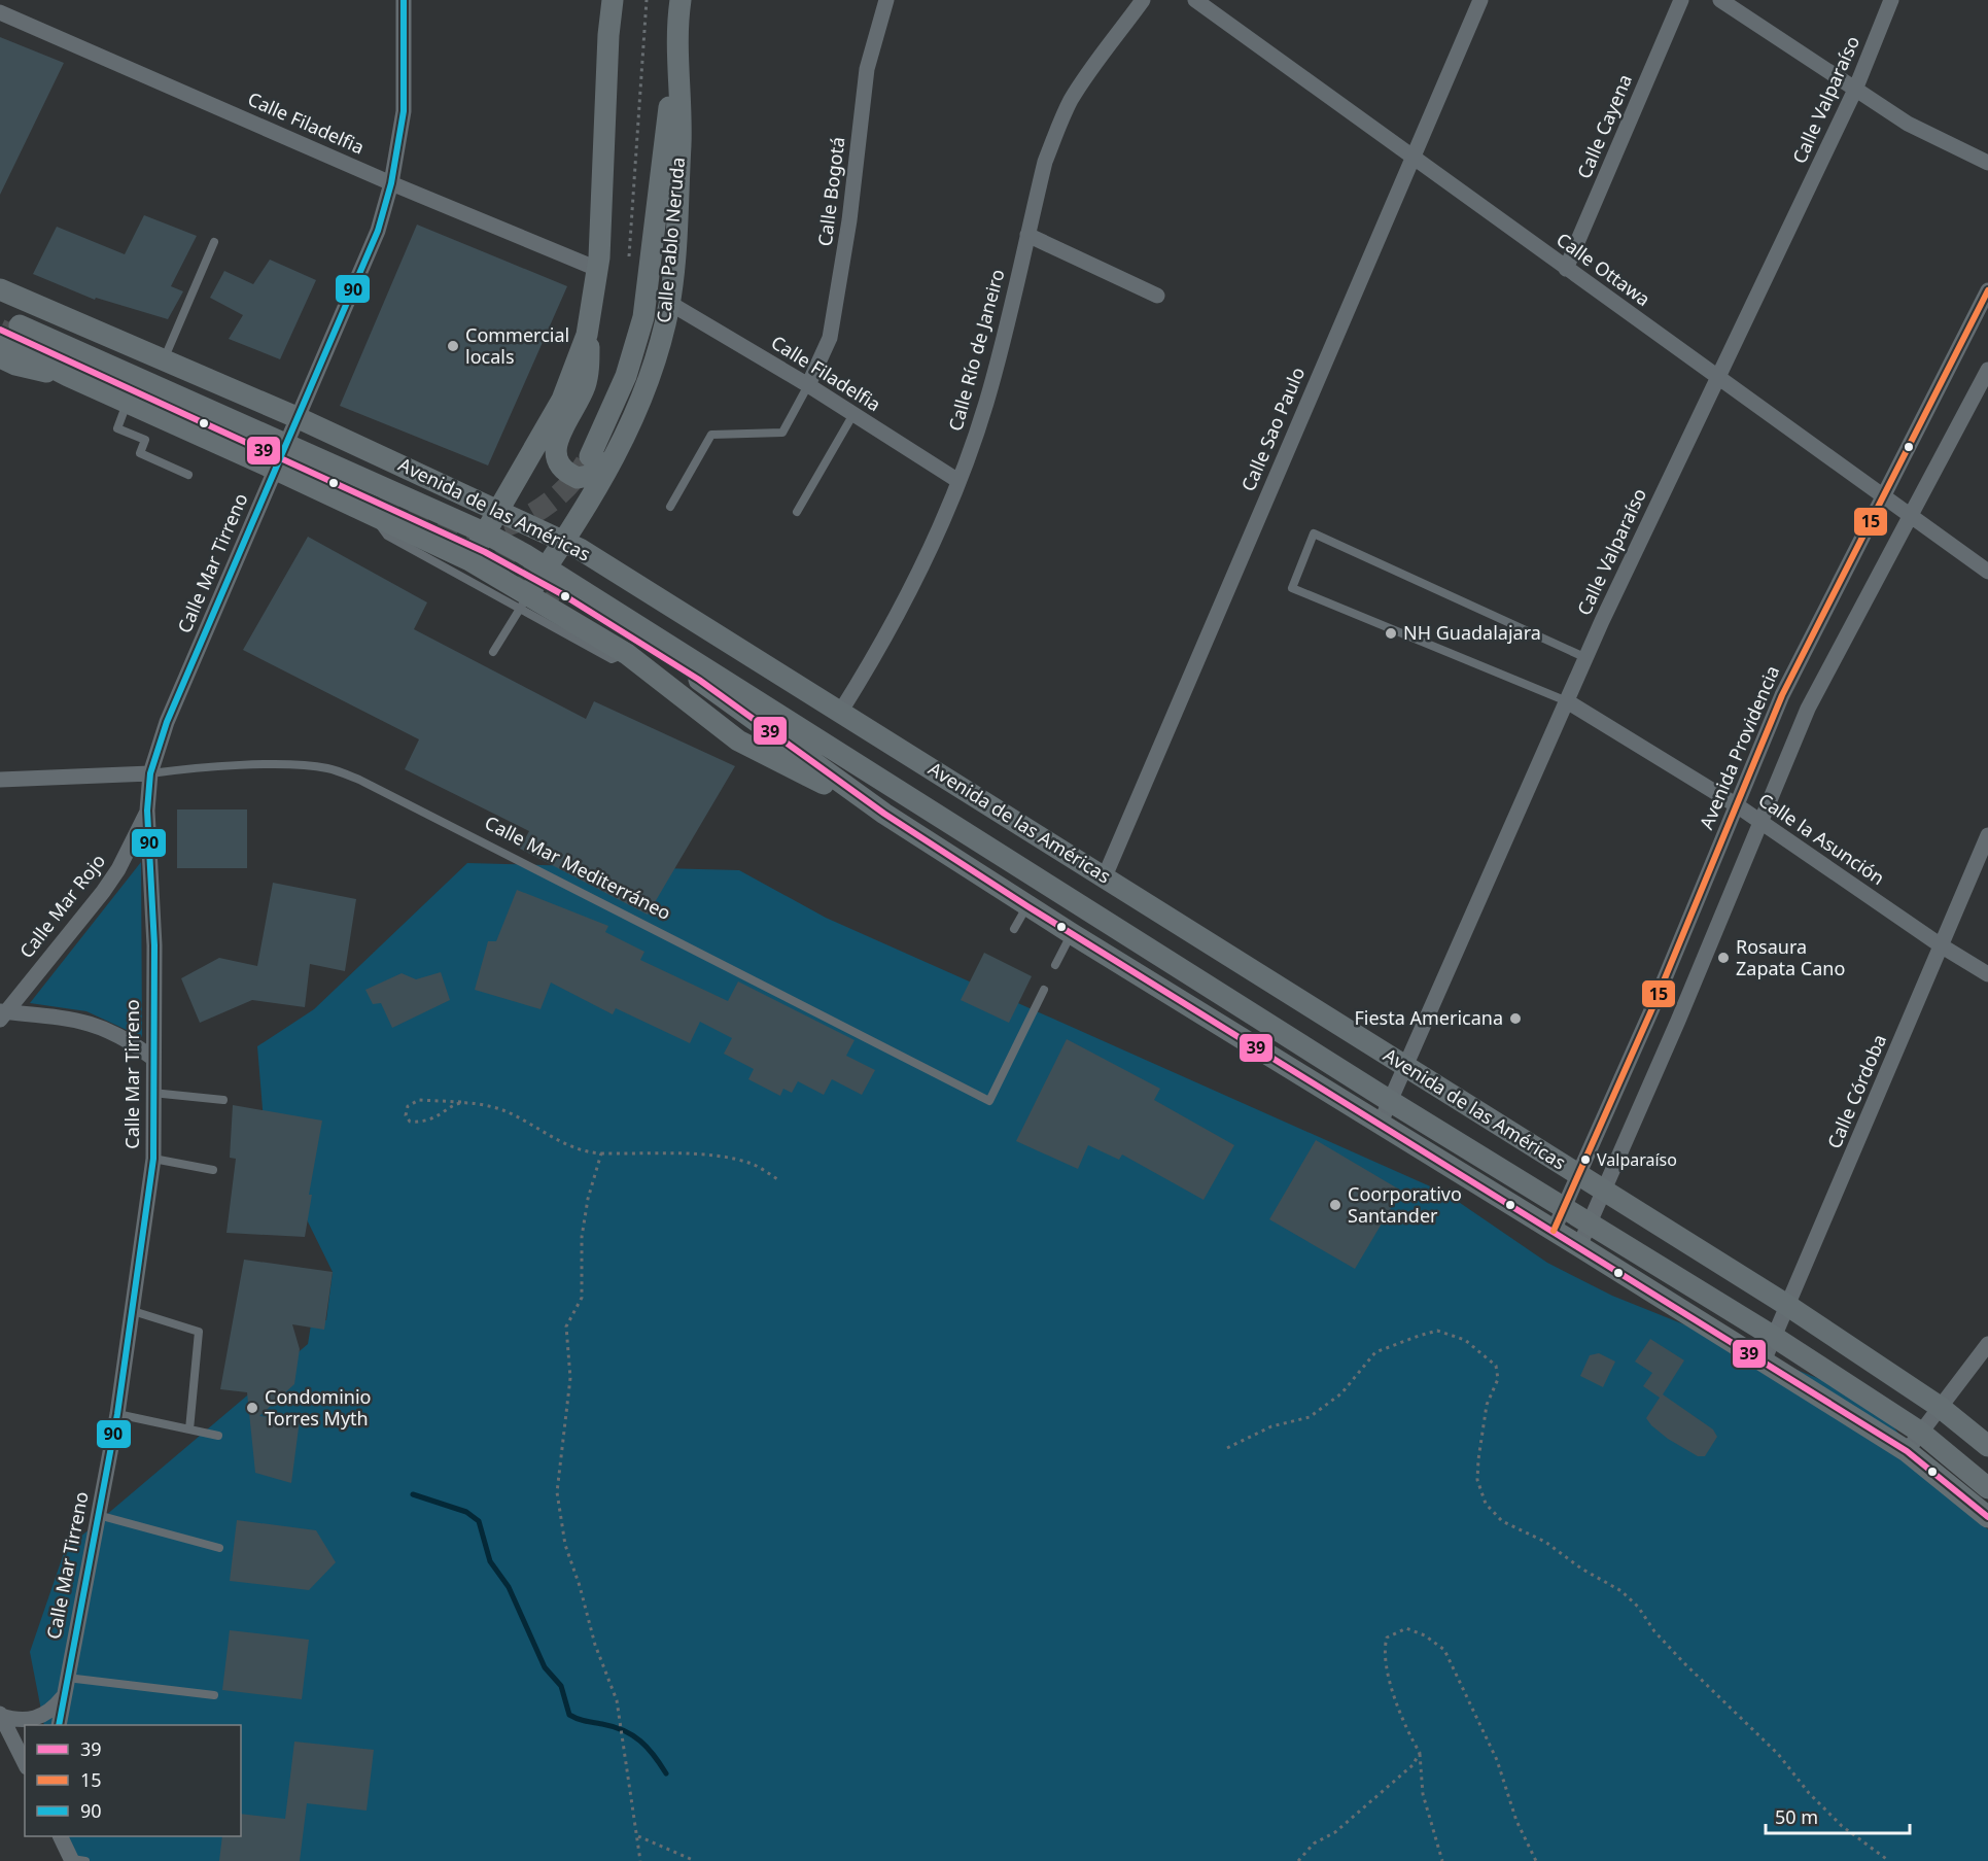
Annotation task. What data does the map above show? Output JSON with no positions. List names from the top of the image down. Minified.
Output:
{"streets":{"main road":["Calle Pablo Neruda","Avenida de las Américas"],"street":["Calle Valparaíso","Calle Filadelfia","Calle Cayena","Calle Bogotá","Calle Ottawa","Calle Río de Janeiro","Calle Sao Paulo","Calle Mar Tirreno","Avenida Providencia","Calle la Asunción","Calle Mar Mediterráneo","Calle Mar Rojo","Calle Córdoba"]},"crossings":[["Calle Valparaíso","Calle Ottawa"],["Calle Valparaíso","Avenida de las Américas"],["Calle Valparaíso","Calle la Asunción"],["Calle Filadelfia","Calle Bogotá"],["Calle Filadelfia","Calle Pablo Neruda"],["Calle Filadelfia","Calle Río de Janeiro"],["Calle Filadelfia","Calle Mar Tirreno"],["Calle Cayena","Calle Ottawa"],["Calle Pablo Neruda","Avenida de las Américas"],["Calle Ottawa","Calle Sao Paulo"],["Calle Ottawa","Avenida Providencia"],["Calle Río de Janeiro","Avenida de las Américas"],["Calle Sao Paulo","Avenida de las Américas"],["Avenida de las Américas","Calle Mar Tirreno"],["Avenida de las Américas","Avenida Providencia"],["Avenida de las Américas","Calle Córdoba"],["Calle Mar Tirreno","Calle Mar Mediterráneo"],["Calle Mar Tirreno","Calle Mar Rojo"],["Avenida Providencia","Calle la Asunción"],["Calle la Asunción","Calle Córdoba"]],"places":["Commercial locals","NH Guadalajara","Rosaura Zapata Cano","Fiesta Americana","Valparaíso","Coorporativo Santander","Condominio Torres Myth"],"lines":["transit line 90","transit line 15","transit line 39"],"legend":["39","15","90"],"scale_bar":"50 m"}
